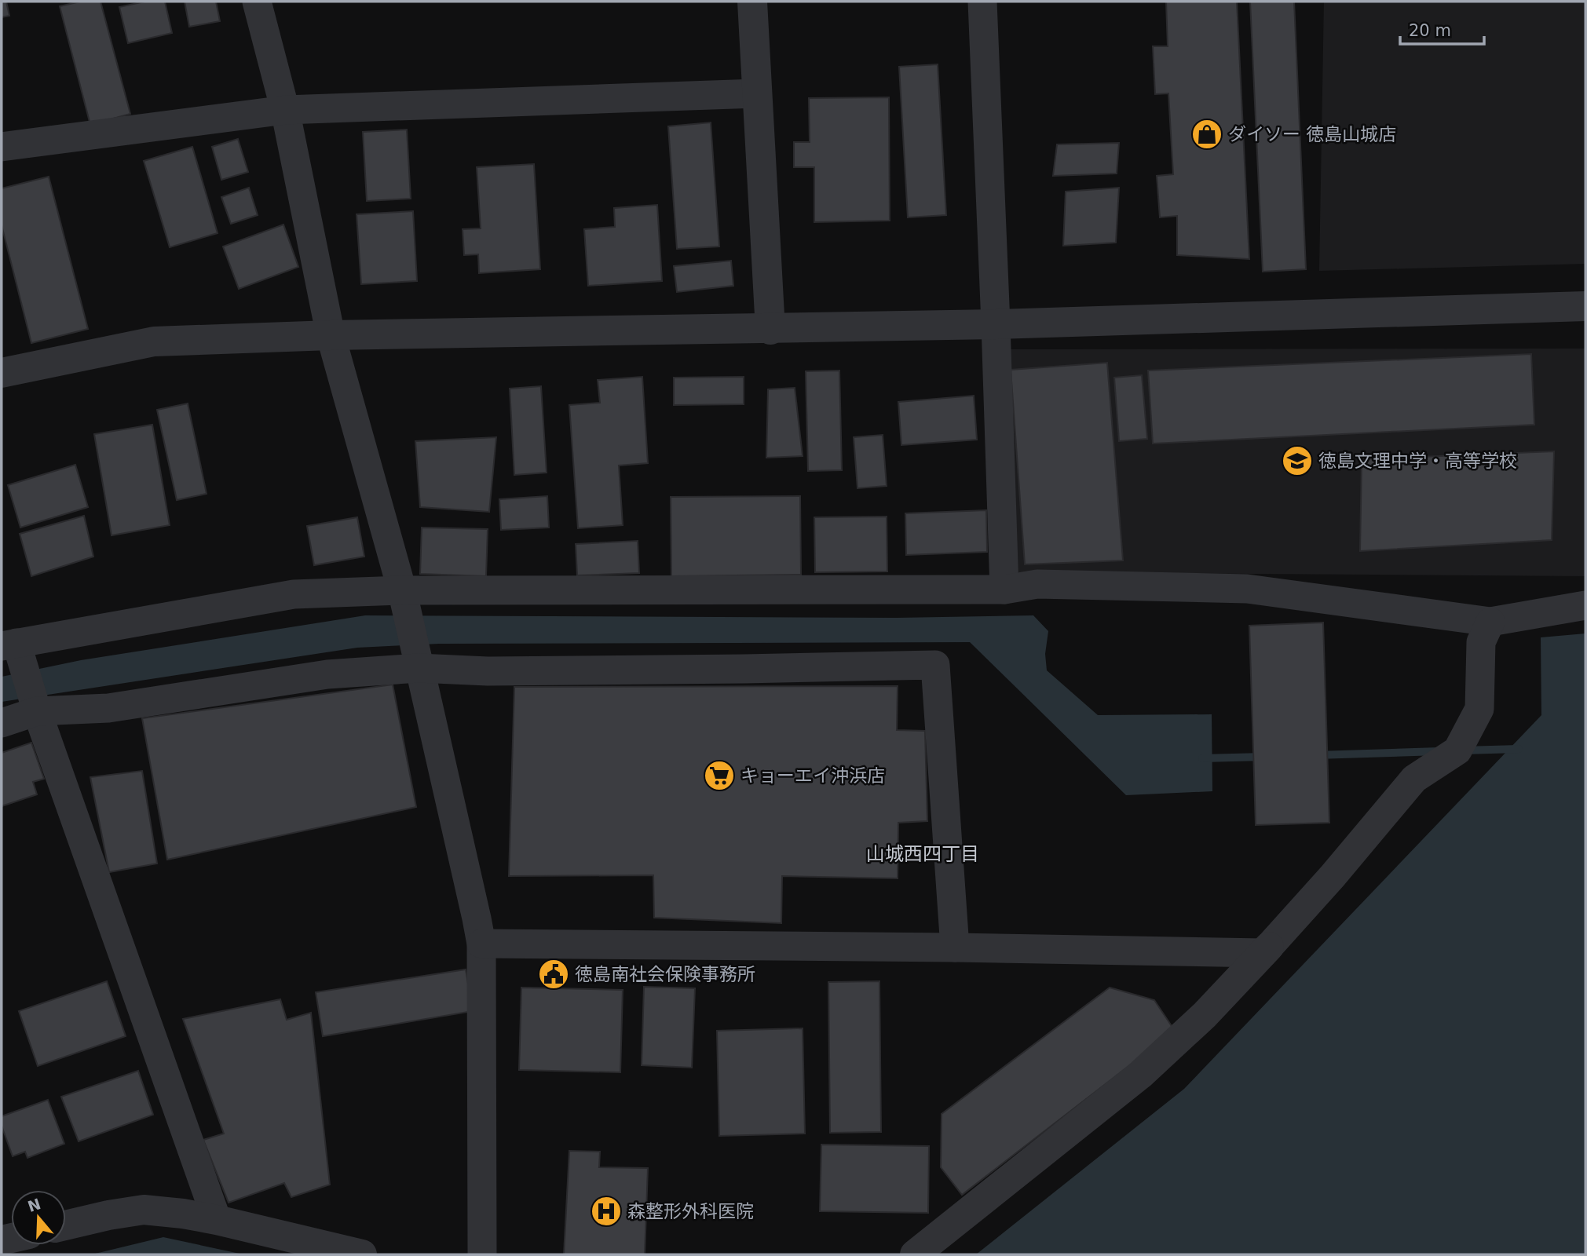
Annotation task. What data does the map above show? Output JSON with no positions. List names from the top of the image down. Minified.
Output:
{"districts":["山城西四丁目"],"places":{"shop":["ダイソー 徳島山城店"],"school or university":["徳島文理中学・高等学校"],"supermarket":["キョーエイ沖浜店"],"public building":["徳島南社会保険事務所"],"hospital":["森整形外科医院"]},"scale_bar":"20 m","north":"top"}
